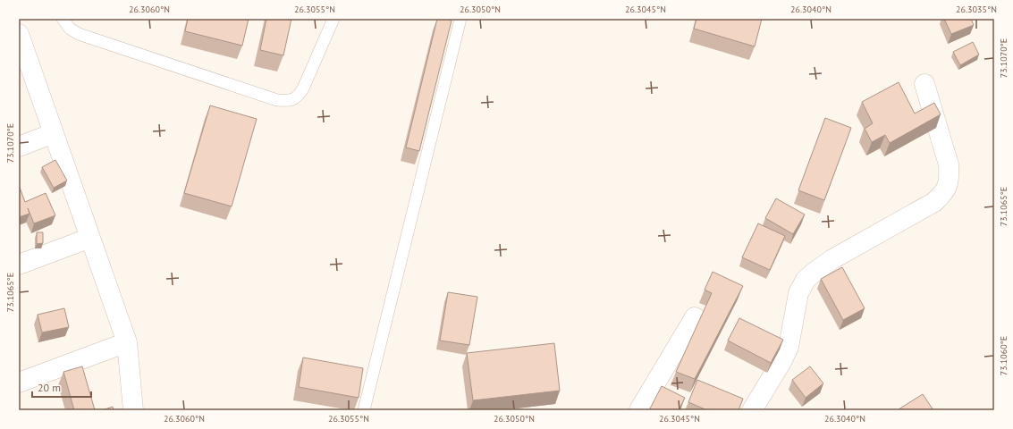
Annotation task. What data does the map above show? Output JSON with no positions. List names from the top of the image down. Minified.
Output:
{"scale_bar":"20 m","coordinates":["26.3060°N","26.3055°N","26.3050°N","26.3045°N","26.3040°N","26.3035°N","73.1070°E","73.1065°E","73.1060°E"]}
